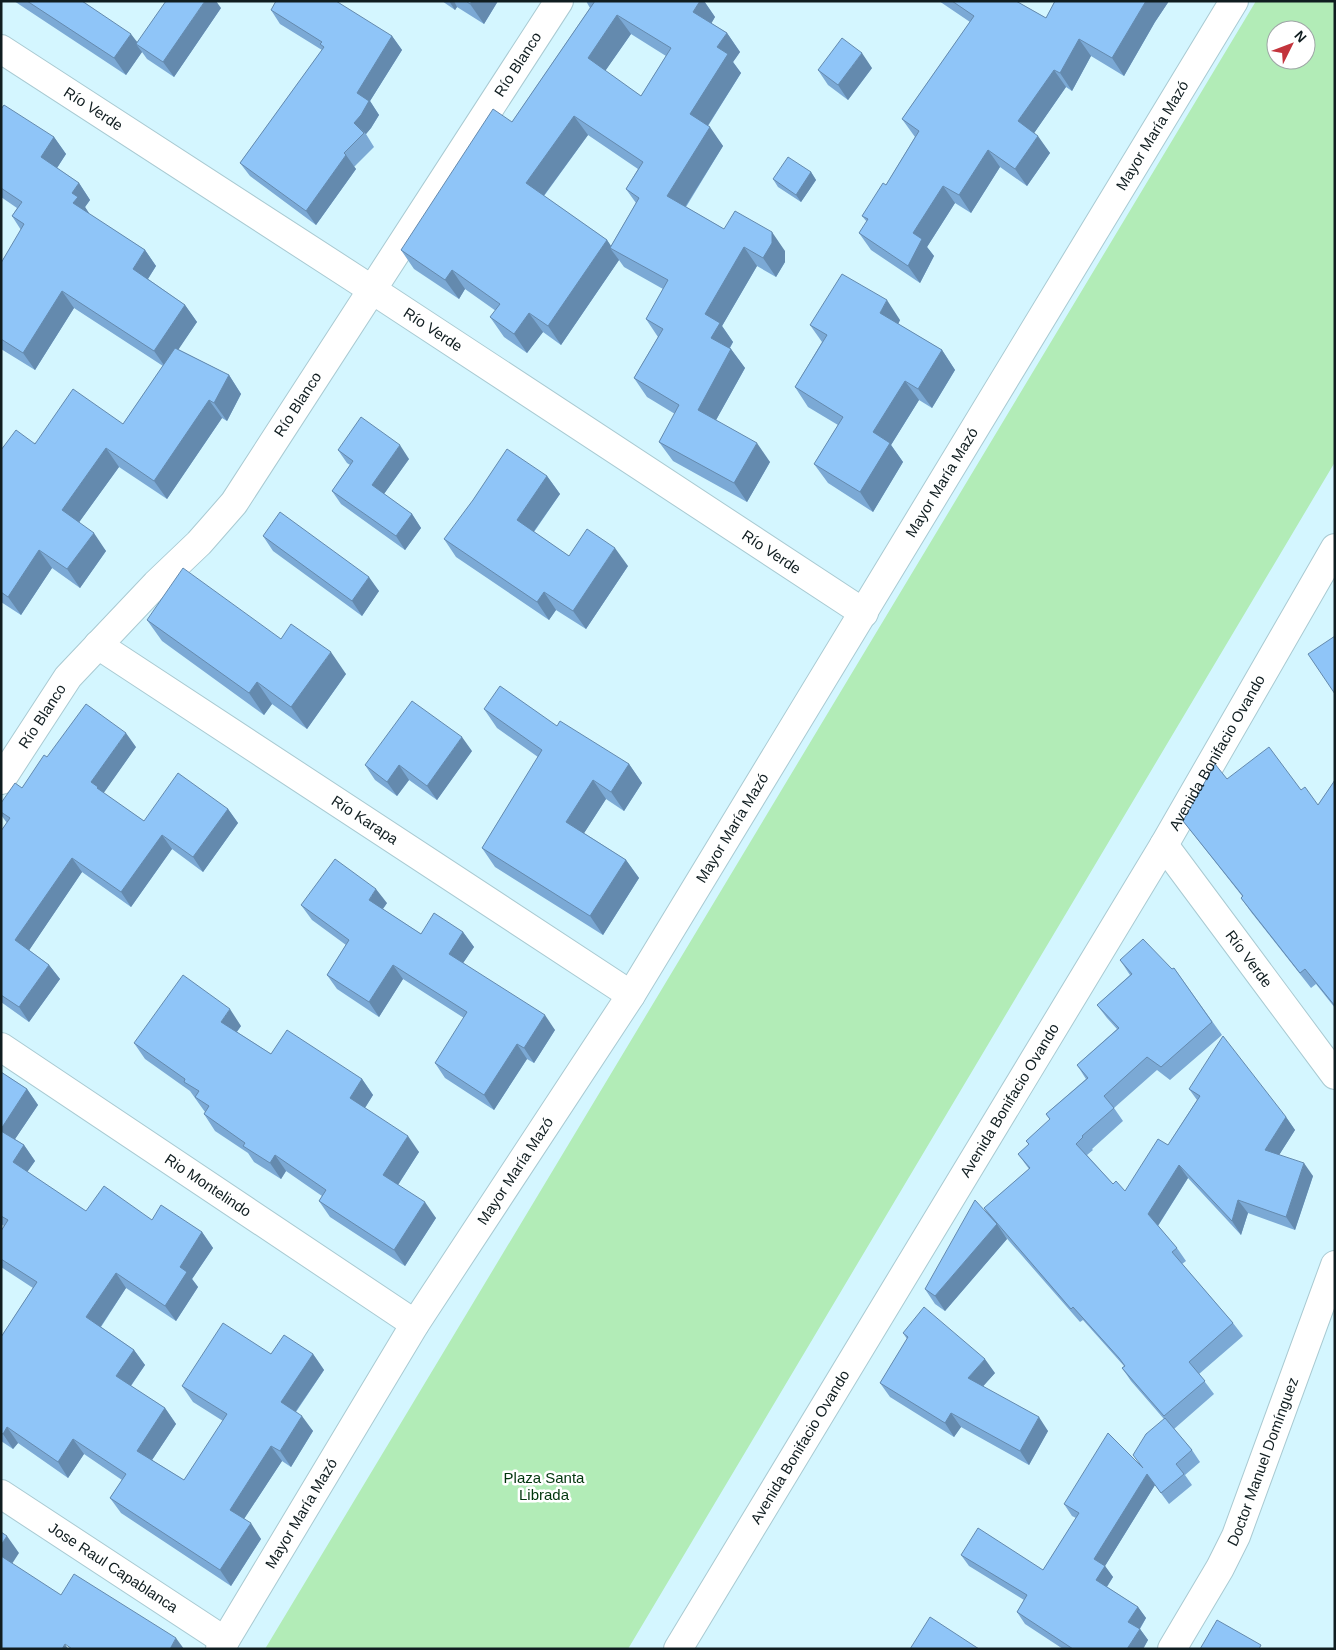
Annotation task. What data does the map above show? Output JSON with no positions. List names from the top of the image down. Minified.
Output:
{"streets":{"street":["Río Blanco","Río Verde","Mayor María Mazó","Avenida Bonifacio Ovando","Río Karapa","Rio Montelindo","Doctor Manuel Domínguez","Jose Raul Capablanca"]},"crossings":[["Río Blanco","Río Verde"],["Río Blanco","Río Karapa"],["Río Verde","Mayor María Mazó"],["Río Verde","Avenida Bonifacio Ovando"],["Mayor María Mazó","Río Karapa"],["Mayor María Mazó","Rio Montelindo"],["Mayor María Mazó","Jose Raul Capablanca"]],"parks":["Plaza Santa Librada"],"north":"top right"}
